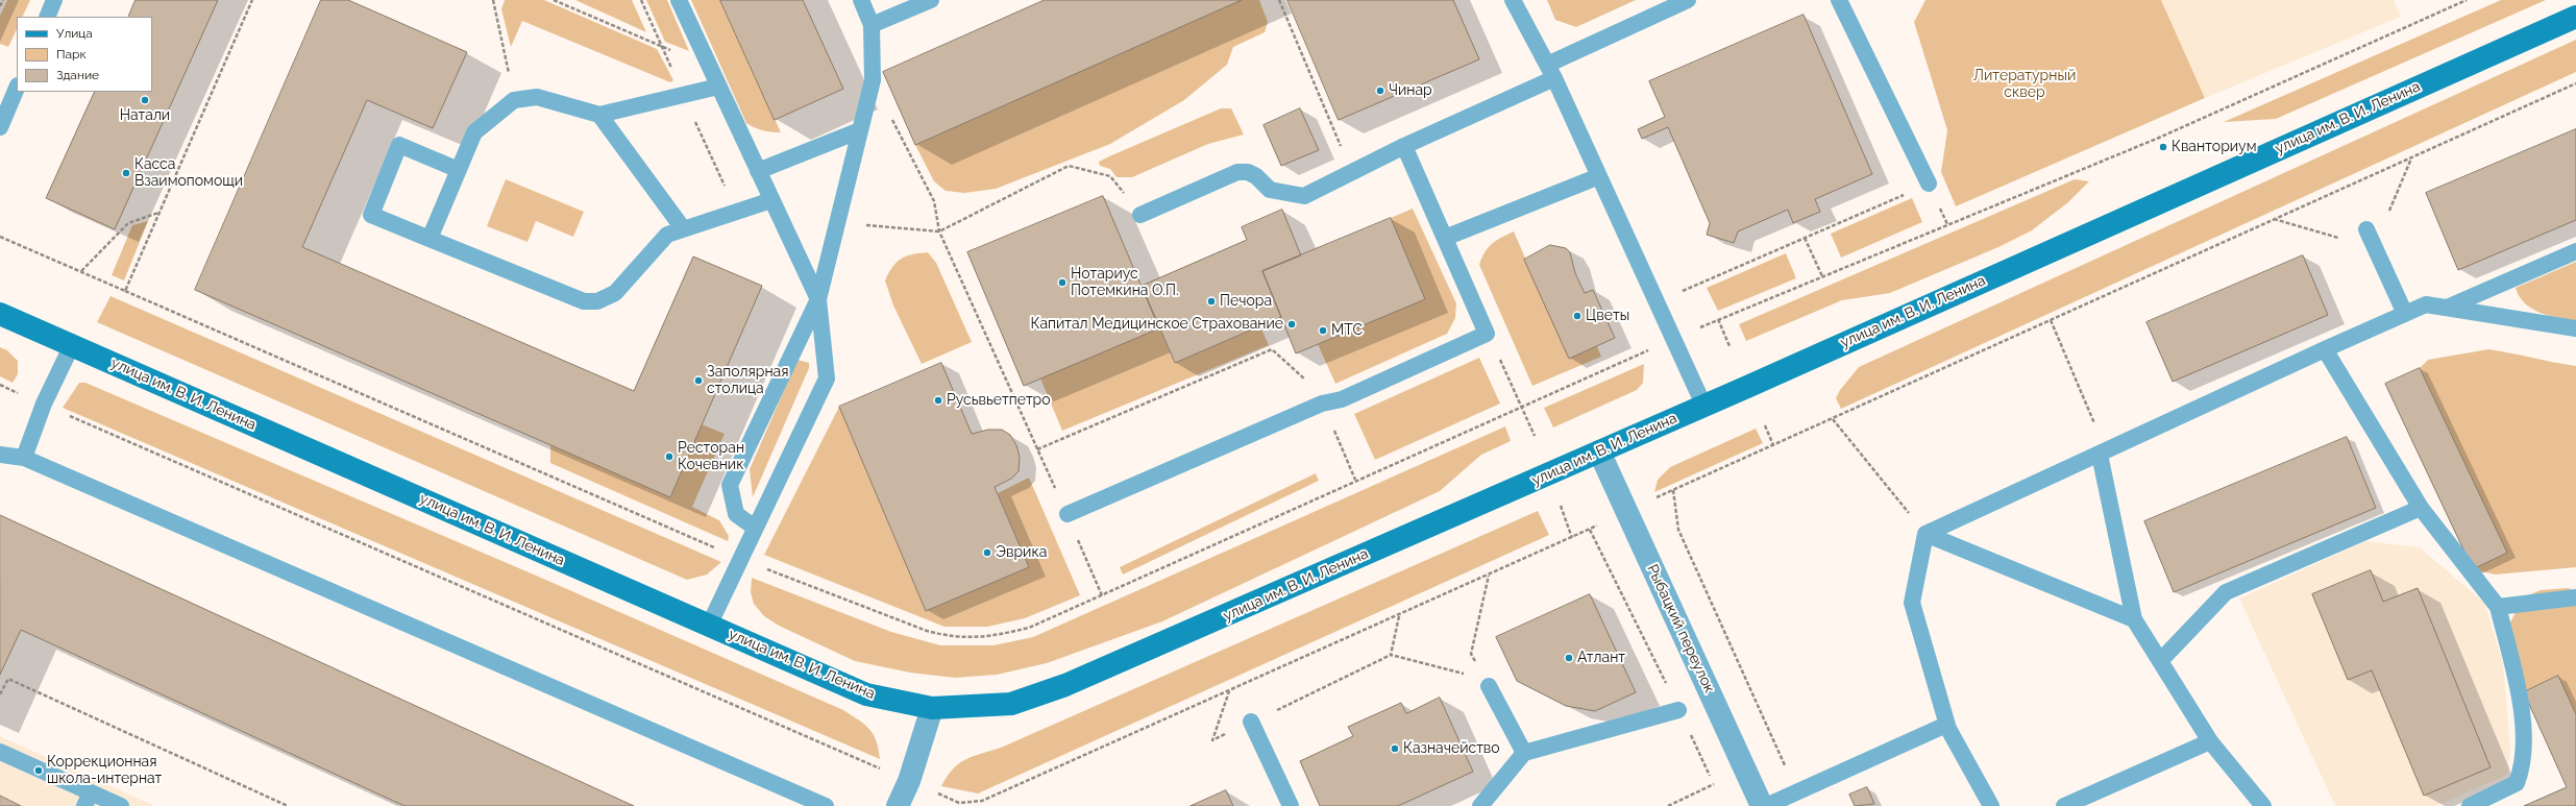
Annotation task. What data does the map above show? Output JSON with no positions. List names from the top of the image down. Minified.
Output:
{"streets":{"main road":["улица им. В. И. Ленина"],"street":["Рыбацкий переулок"]},"crossings":[["улица им. В. И. Ленина","Рыбацкий переулок"]],"parks":["Литературный сквер"],"places":["Чинар","Натали","Кванториум","Касса Взаимопомощи","Нотариус Потемкина О.П.","Печора","Цветы","Капитал Медицинское Страхование","МТС","Заполярная столица","Русьвьетпетро","Ресторан Кочевник","Эврика","Атлант","Казначейство","Коррекционная школа-интернат"],"legend":["Улица","Парк","Здание"]}
